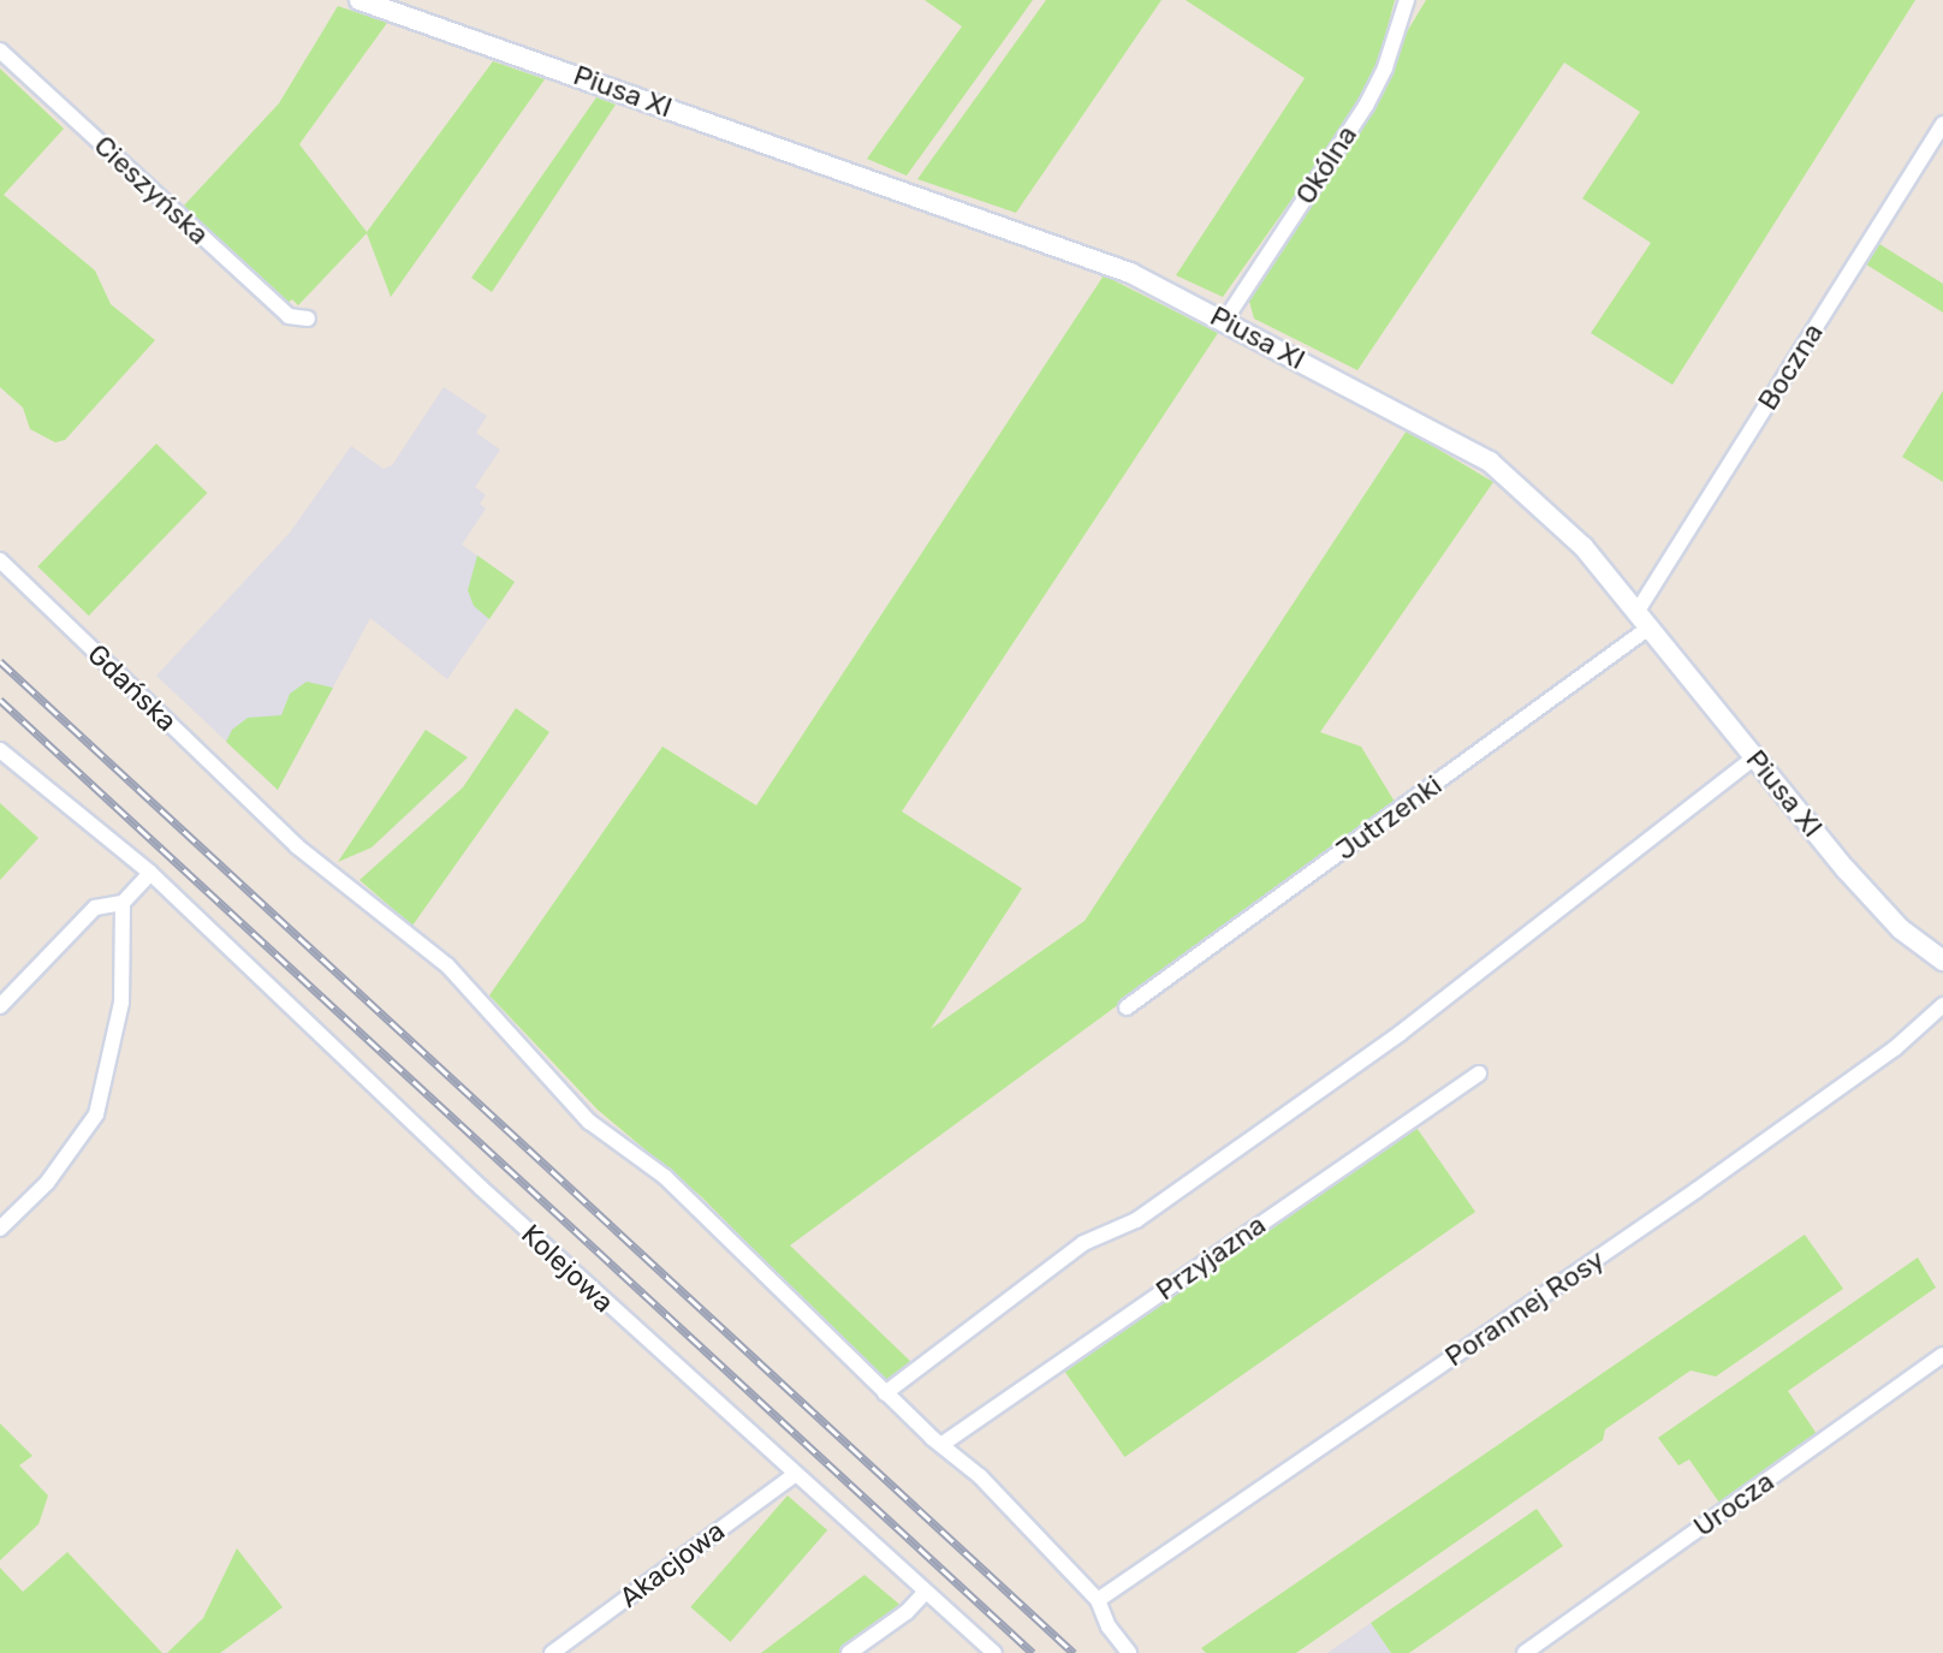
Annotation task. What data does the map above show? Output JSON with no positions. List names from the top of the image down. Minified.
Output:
{"streets":{"street":["Piusa XI","Okólna","Cieszyńska","Boczna","Gdańska","Jutrzenki","Przyjazna","Kolejowa","Porannej Rosy","Urocza","Akacjowa"]},"crossings":[["Piusa XI","Okólna"],["Piusa XI","Boczna"],["Piusa XI","Jutrzenki"],["Kolejowa","Akacjowa"]]}
